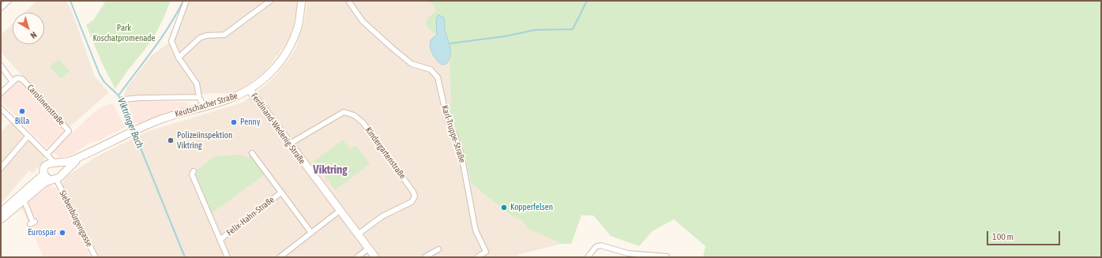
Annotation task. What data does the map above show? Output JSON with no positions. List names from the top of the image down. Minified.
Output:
{"streets":{"main road":["Keutschacher Straße","Ferdinand-Wedenig-Straße"],"street":["Carolinenstraße","Karl-Truppe-Straße","Kindergartenstraße","Felix-Hahn-Straße","Siebenbürgengasse"]},"crossings":[["Keutschacher Straße","Ferdinand-Wedenig-Straße"],["Keutschacher Straße","Siebenbürgengasse"],["Ferdinand-Wedenig-Straße","Kindergartenstraße"]],"districts":["Viktring"],"water":["Viktringer Bach"],"parks":["Park Koschatpromenade"],"places":["Billa","Penny","Polizeiinspektion Viktring","Kopperfelsen","Eurospar"],"scale_bar":"100 m","north":"bottom right"}
